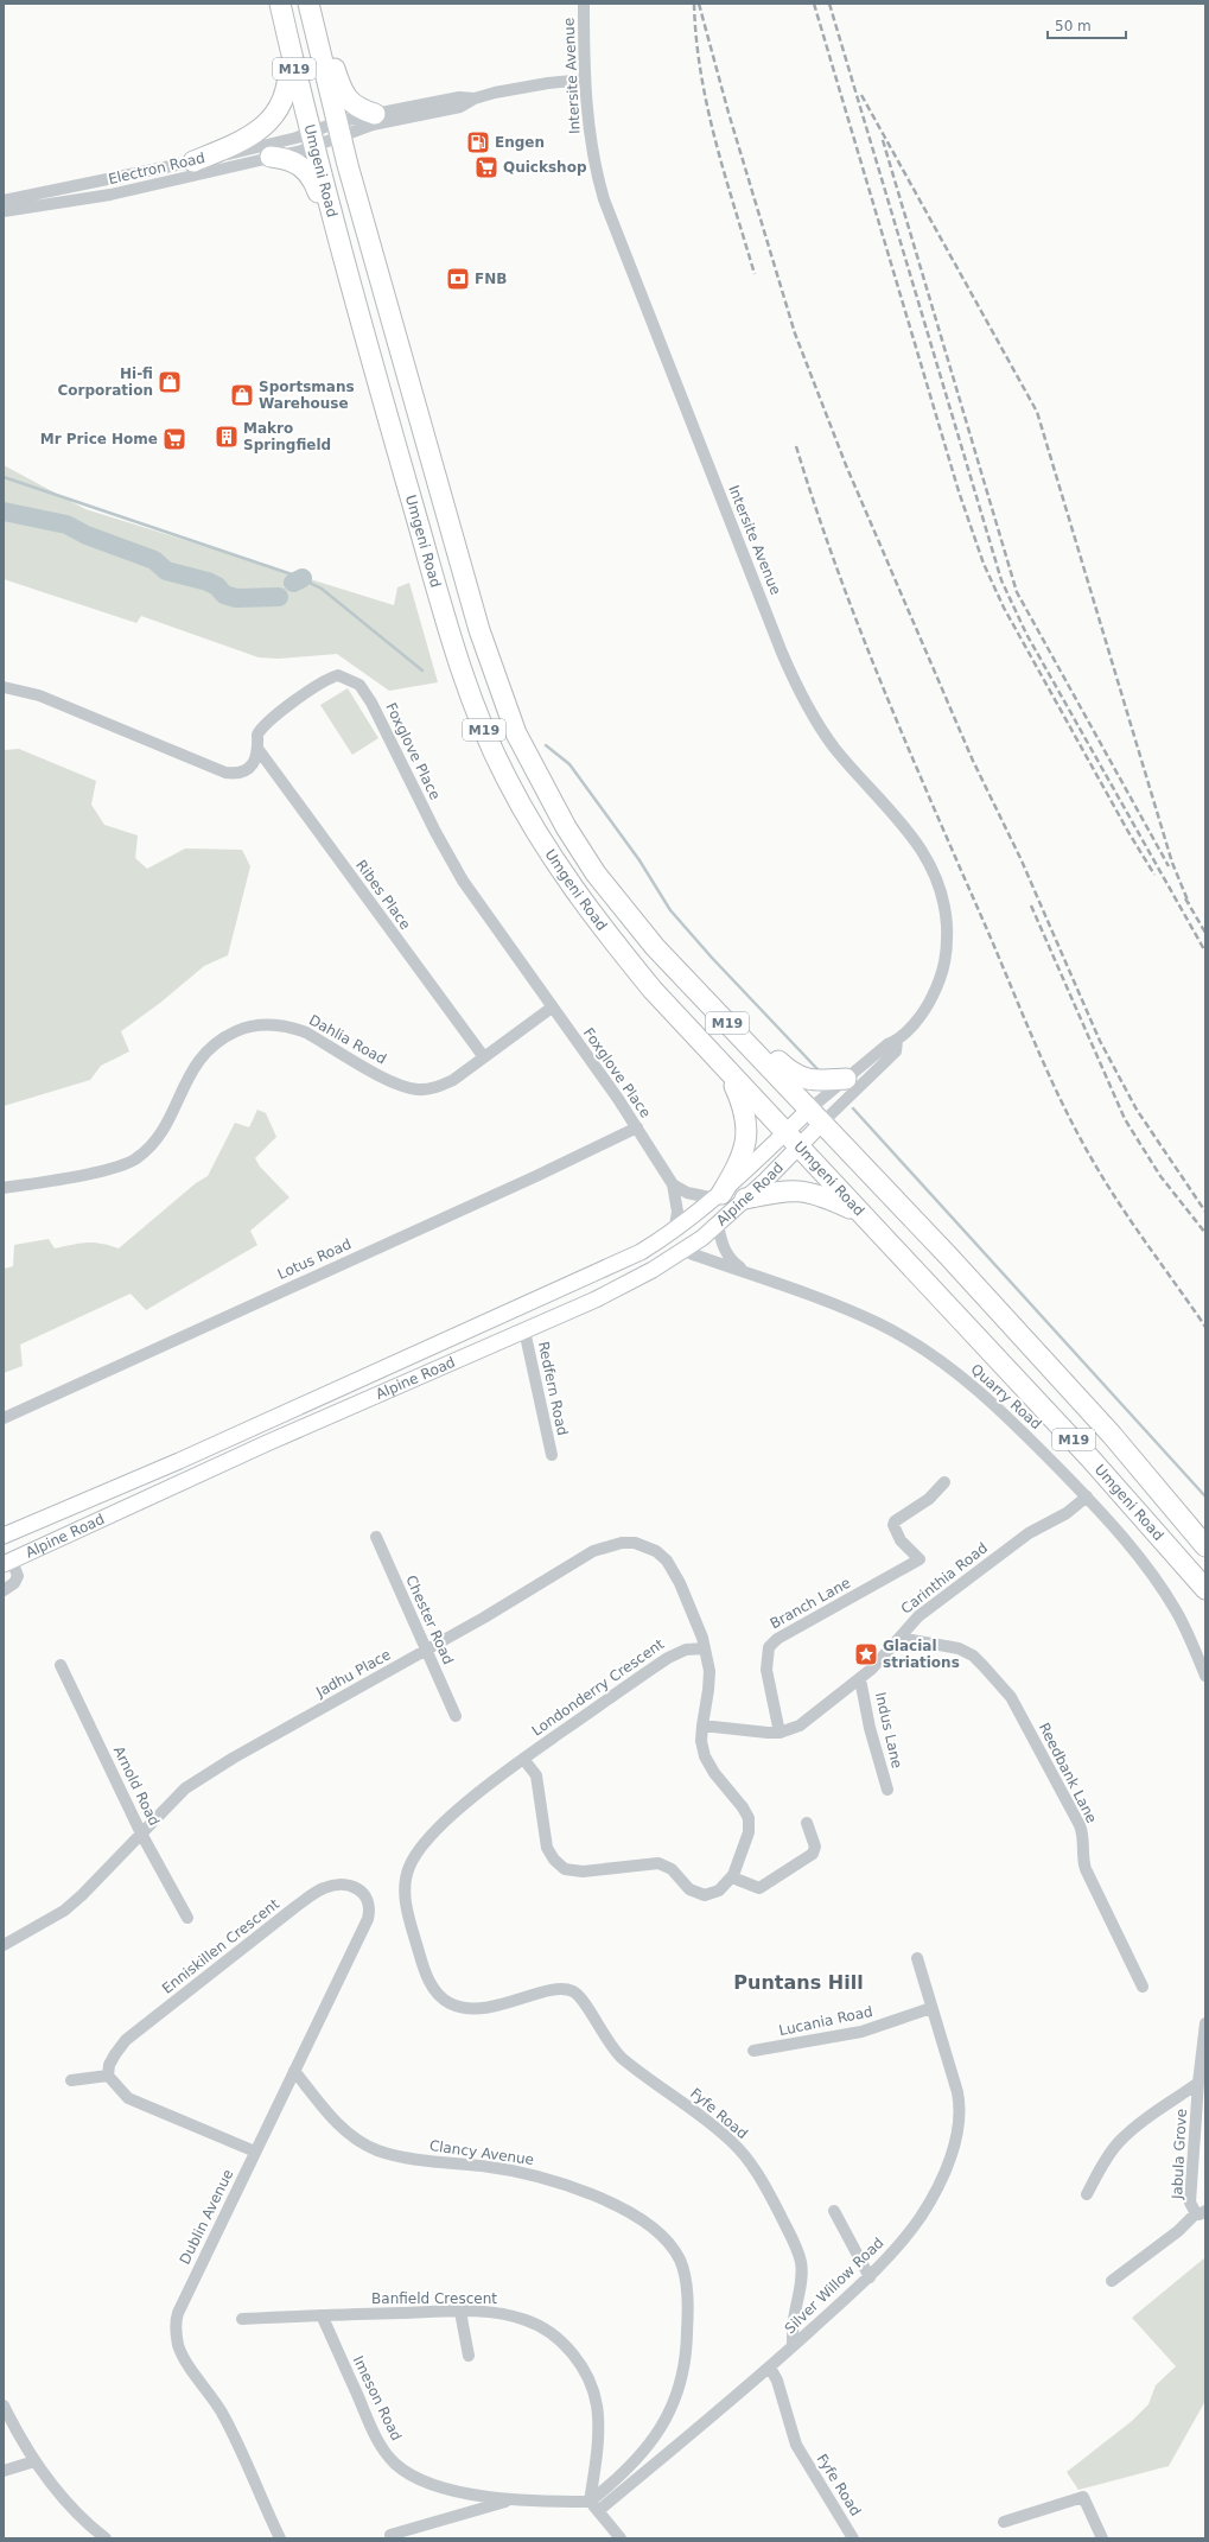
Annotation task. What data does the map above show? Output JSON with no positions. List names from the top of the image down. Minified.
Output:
{"streets":{"highway":["M19","Umgeni Road"],"main road":["Alpine Road"],"street":["Intersite Avenue","Electron Road","Foxglove Place","Ribes Place","Dahlia Road","Lotus Road","Redfern Road","Quarry Road","Carinthia Road","Branch Lane","Chester Road","Jadhu Place","Londonderry Crescent","Indus Lane","Reedbank Lane","Arnold Road","Enniskillen Crescent","Lucania Road","Fyfe Road","Clancy Avenue","Jabula Grove","Dublin Avenue","Silver Willow Road","Banfield Crescent","Imeson Road"]},"crossings":[["Intersite Avenue","Umgeni Road"],["Electron Road","Umgeni Road"],["Umgeni Road","Alpine Road"],["Foxglove Place","Ribes Place"],["Foxglove Place","Dahlia Road"],["Foxglove Place","Alpine Road"],["Foxglove Place","Lotus Road"],["Ribes Place","Dahlia Road"],["Alpine Road","Redfern Road"],["Alpine Road","Quarry Road"],["Quarry Road","Carinthia Road"],["Carinthia Road","Branch Lane"],["Carinthia Road","Indus Lane"],["Carinthia Road","Reedbank Lane"],["Chester Road","Jadhu Place"],["Jadhu Place","Londonderry Crescent"],["Jadhu Place","Arnold Road"],["Londonderry Crescent","Fyfe Road"],["Enniskillen Crescent","Dublin Avenue"],["Lucania Road","Silver Willow Road"],["Fyfe Road","Silver Willow Road"],["Clancy Avenue","Dublin Avenue"],["Clancy Avenue","Banfield Crescent"],["Clancy Avenue","Imeson Road"],["Banfield Crescent","Imeson Road"]],"districts":["Puntans Hill"],"places":{"fuel station":["Engen"],"supermarket":["Quickshop","Mr Price Home"],"bank":["FNB"],"shop":["Hi-fi Corporation","Sportsmans Warehouse"],"building":["Makro Springfield"],"place":["Glacial striations"]},"scale_bar":"50 m"}
